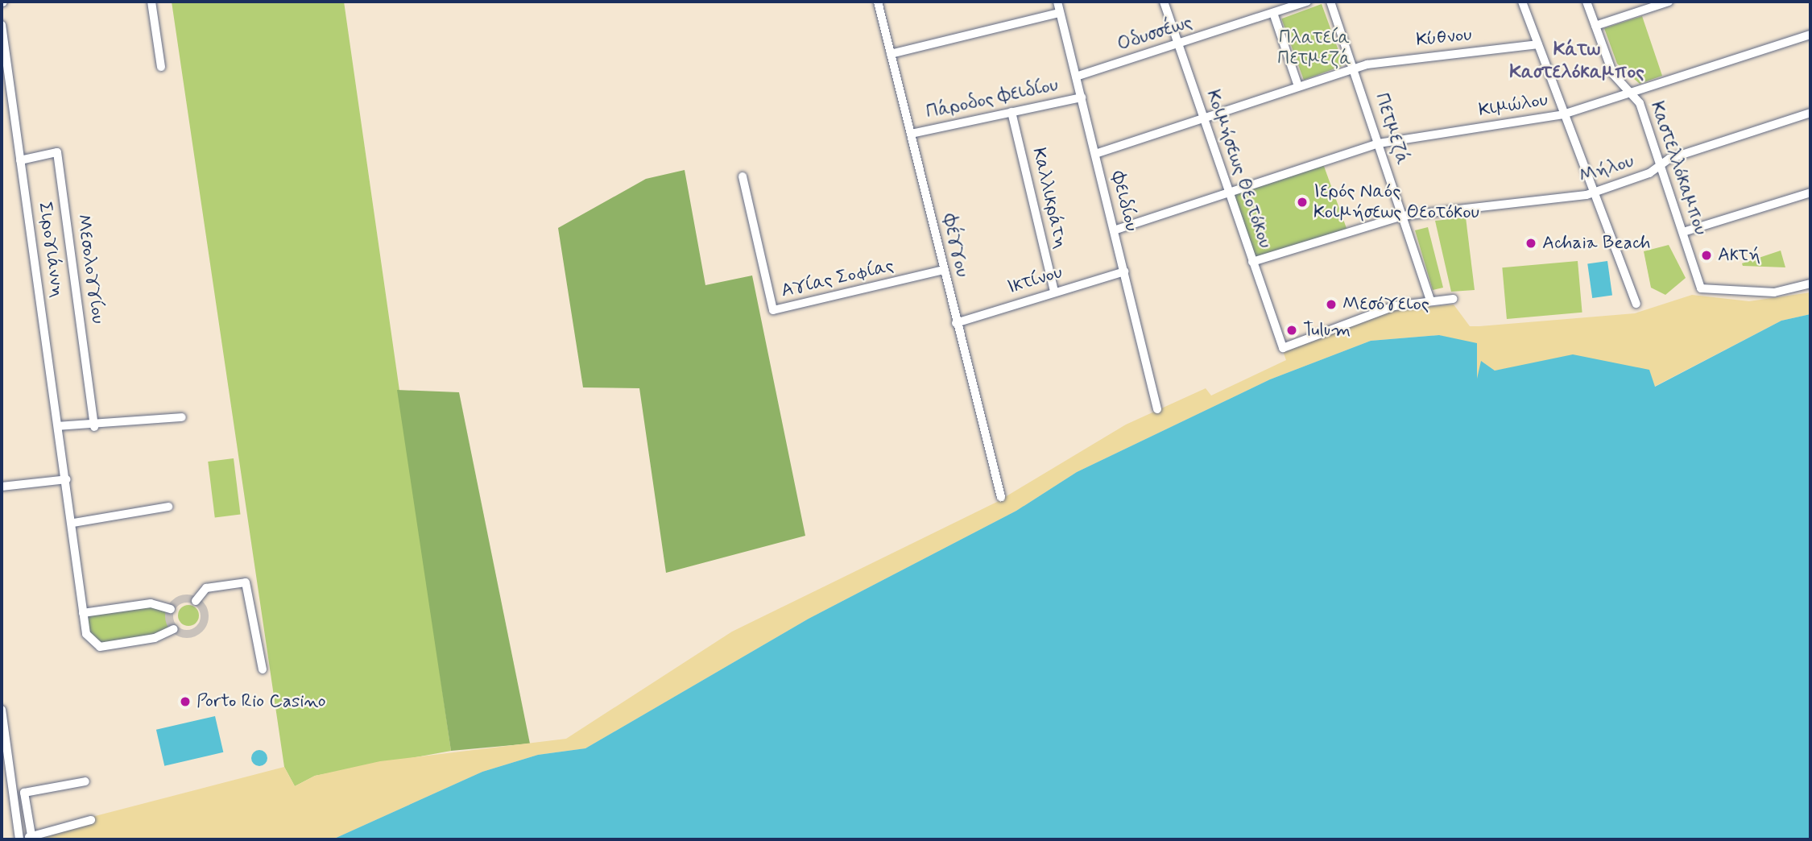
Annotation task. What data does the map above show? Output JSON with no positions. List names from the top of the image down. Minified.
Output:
{"streets":{"street":["Οδυσσέως","Κύθνου","Πάροδος Φειδίου","Κιμώλου","Πετμεζά","Καστελλόκαμπου","Κοιμήσεως Θεοτόκου","Μήλου","Καλλικράτη","Φειδίου","Φέγγου","Σιρογιάννη","Μεσολογγίου","Αγίας Σοφίας","Ικτίνου"]},"crossings":[["Οδυσσέως","Κοιμήσεως Θεοτόκου"],["Οδυσσέως","Φειδίου"],["Κύθνου","Πετμεζά"],["Κύθνου","Κοιμήσεως Θεοτόκου"],["Κύθνου","Φειδίου"],["Πάροδος Φειδίου","Καλλικράτη"],["Πάροδος Φειδίου","Φειδίου"],["Πάροδος Φειδίου","Φέγγου"],["Κιμώλου","Πετμεζά"],["Κιμώλου","Καστελλόκαμπου"],["Κιμώλου","Κοιμήσεως Θεοτόκου"],["Κιμώλου","Φειδίου"],["Πετμεζά","Κοιμήσεως Θεοτόκου"],["Πετμεζά","Μήλου"],["Καστελλόκαμπου","Μήλου"],["Κοιμήσεως Θεοτόκου","Μήλου"],["Καλλικράτη","Ικτίνου"],["Φειδίου","Ικτίνου"],["Φέγγου","Αγίας Σοφίας"],["Φέγγου","Ικτίνου"],["Σιρογιάννη","Μεσολογγίου"]],"districts":["Κάτω Καστελόκαμπος"],"parks":["Πλατεία Πετμεζά"],"places":["Ιερός Ναός Κοιμήσεως Θεοτόκου","Achaia Beach","Ακτή","Μεσόγειος","Tulum","Porto Rio Casino"]}
